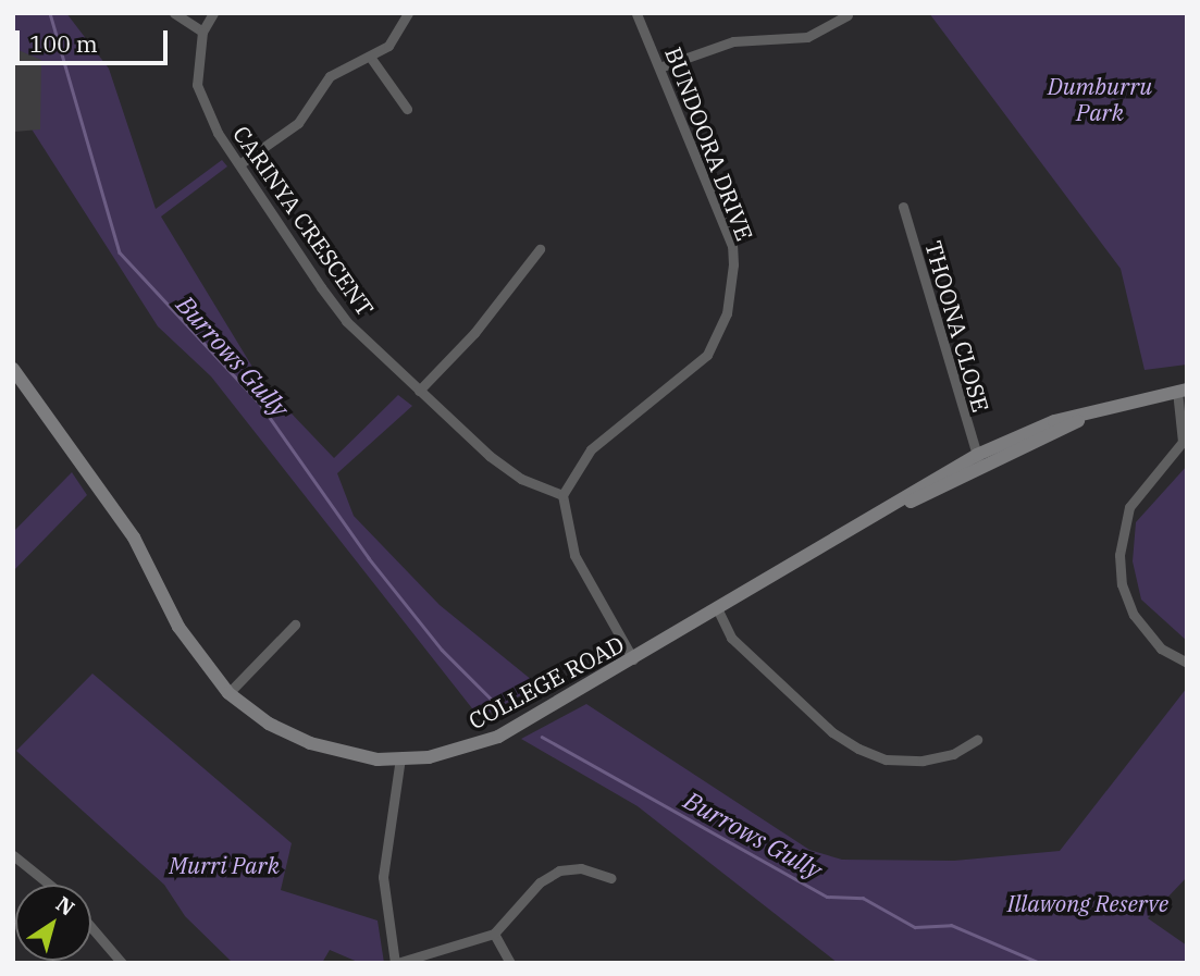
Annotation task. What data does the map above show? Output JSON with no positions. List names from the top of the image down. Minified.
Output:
{"streets":{"main road":["COLLEGE ROAD"],"street":["BUNDOORA DRIVE","CARINYA CRESCENT","THOONA CLOSE"]},"crossings":[["BUNDOORA DRIVE","CARINYA CRESCENT"],["THOONA CLOSE","COLLEGE ROAD"]],"water":["Burrows Gully"],"parks":["Dumburru Park","Murri Park","Illawong Reserve"],"scale_bar":"100 m","north":"top right"}
